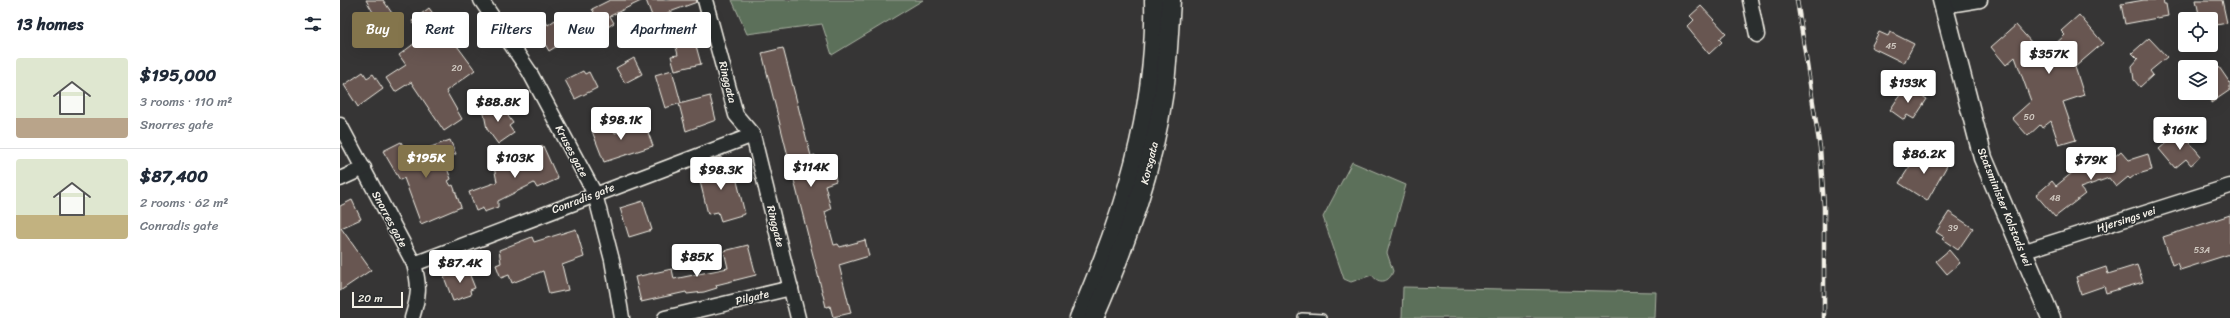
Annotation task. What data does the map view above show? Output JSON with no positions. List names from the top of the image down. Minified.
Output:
{"streets":{"street":["Ringgata","Kruses gate","Korsgata","Conradis gate","Statsminister Kolstads vei","Snorres gate","Hjersings vei","Ringgate","Pilgate"]},"crossings":[["Ringgata","Conradis gate"],["Ringgata","Ringgate"],["Kruses gate","Conradis gate"],["Conradis gate","Snorres gate"],["Conradis gate","Ringgate"],["Statsminister Kolstads vei","Hjersings vei"],["Ringgate","Pilgate"]],"house_numbers":["45","20","50","48","39","53A"],"scale_bar":"20 m","page":{"heading":"13 homes","chip":["Buy","Rent","Filters","New","Apartment"],"price":["$357K","$133K","$88.8K","$98.1K","$161K","$86.2K","$195K","$103K","$79K","$114K","$98.3K","$85K","$87.4K"],"list":[{"name":"$195,000","note":"3 rooms · 110 m² · Snorres gate"},{"name":"$87,400","note":"2 rooms · 62 m² · Conradis gate"}],"scale":"20 m"}}
